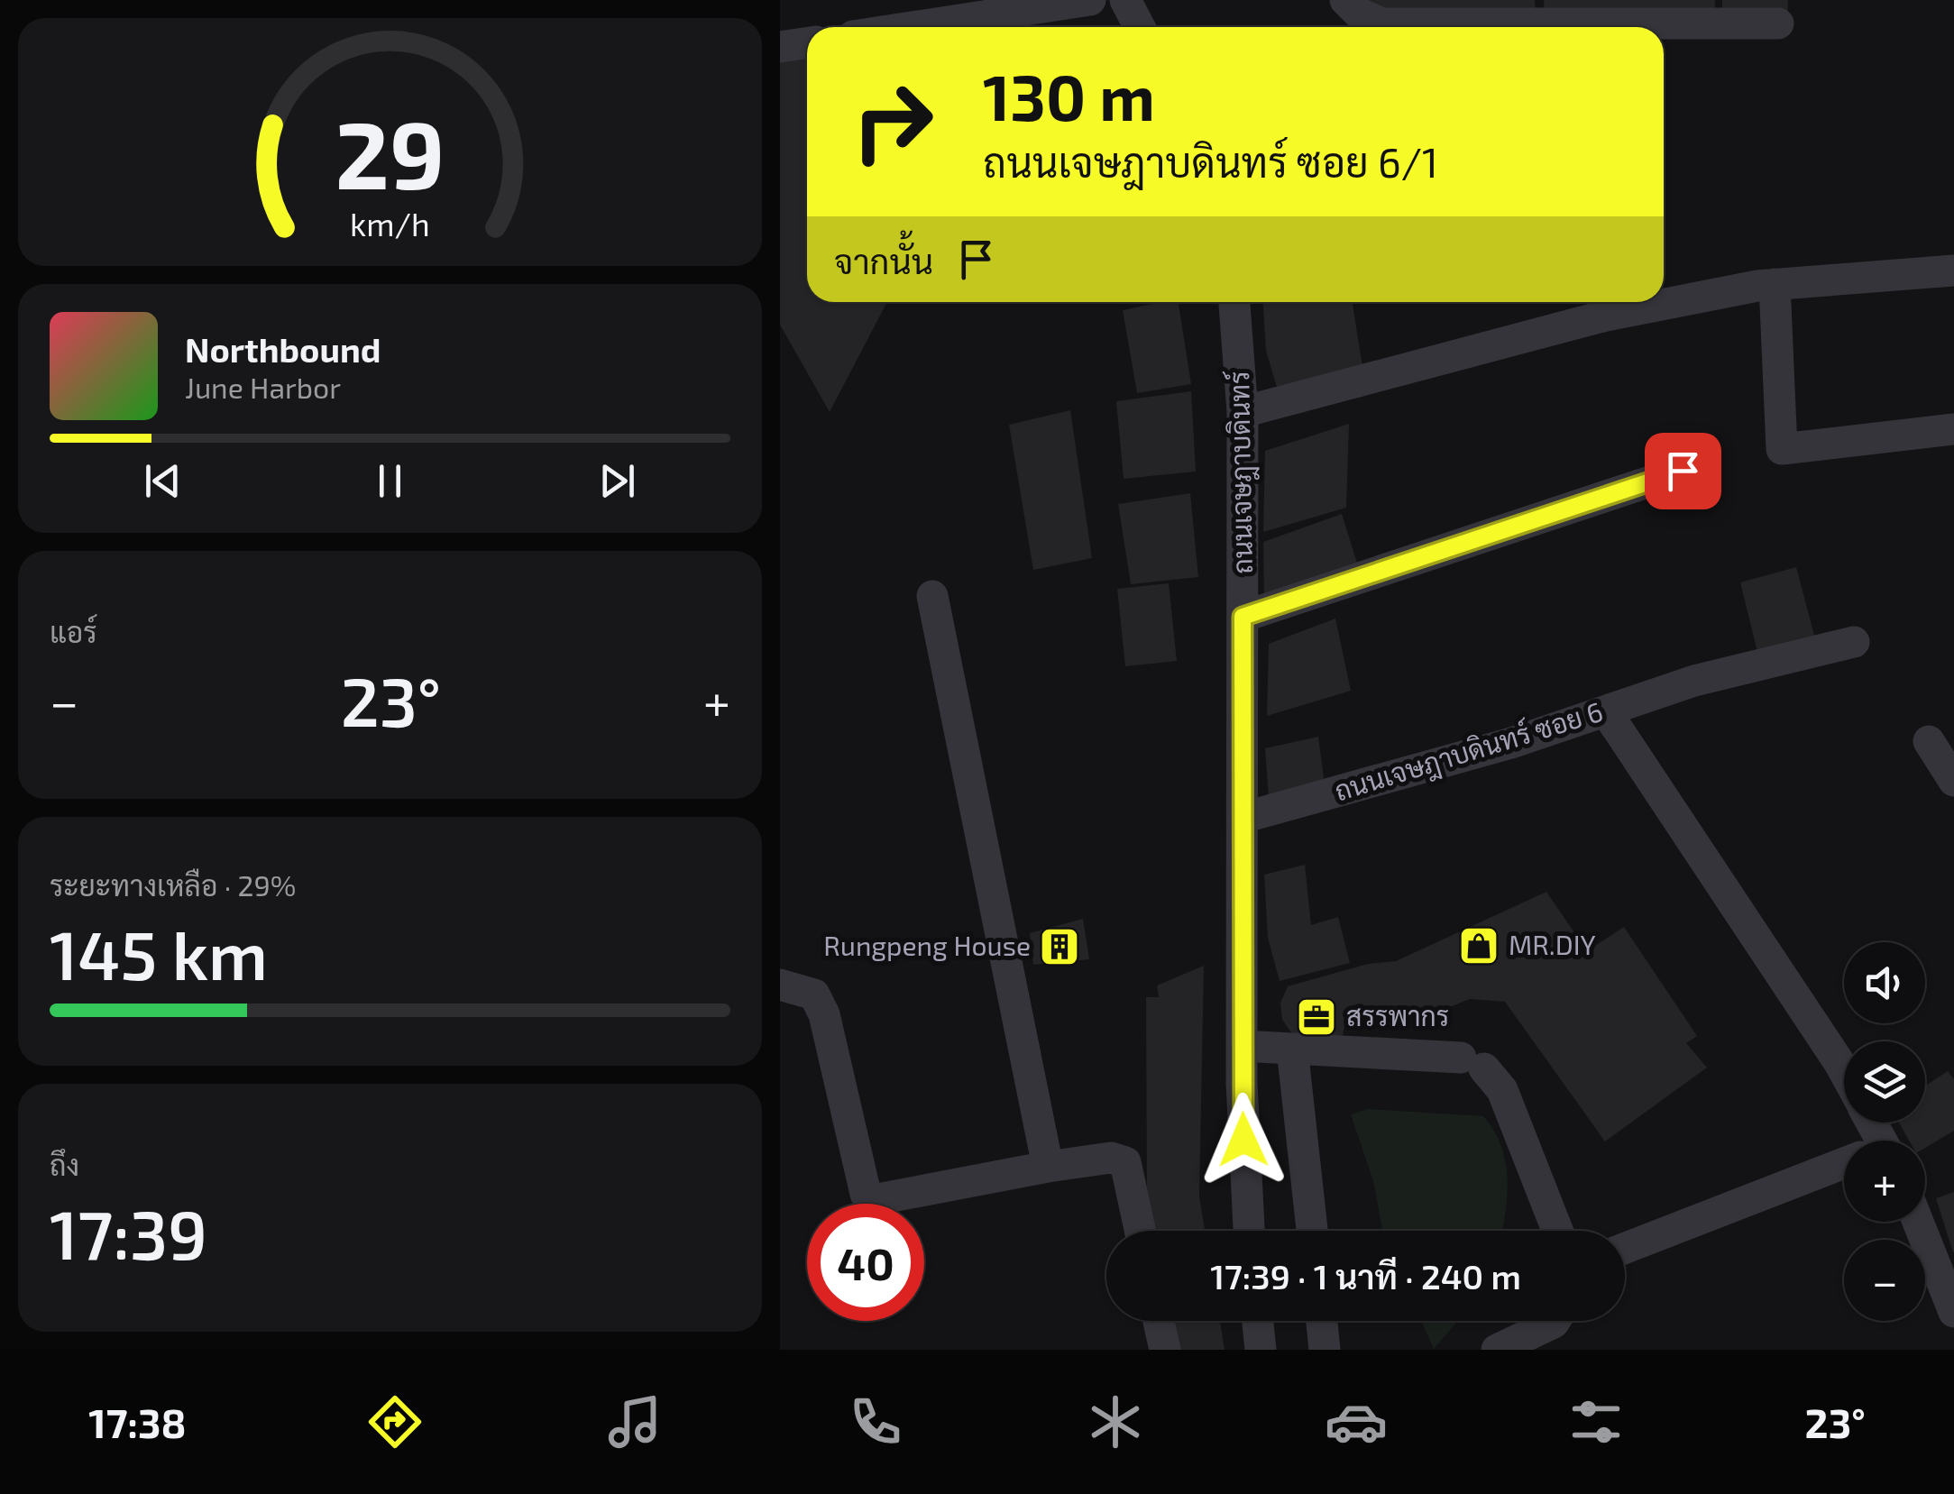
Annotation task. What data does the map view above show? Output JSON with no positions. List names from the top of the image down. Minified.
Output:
{"streets":{"street":["ถนนเจษฎาบดินทร์","ถนนเจษฎาบดินทร์ ซอย 6"]},"crossings":[["ถนนเจษฎาบดินทร์","ถนนเจษฎาบดินทร์ ซอย 6"]],"places":{"shop":["MR.DIY"],"building":["Rungpeng House"],"office":["สรรพากร"]},"page":{"turn":["130 m","ถนนเจษฎาบดินทร์ ซอย 6/1"],"then":"จากนั้น","song":["Northbound","June Harbor"],"tile":["แอร์",["ระยะทางเหลือ · 29%","145 km"],["ถึง","17:39"]],"heat":["−","23°","+"],"map_buttons":["+","−"],"limit":"40","trip":"17:39 · 1 นาที · 240 m","tabs":["17:38","23°"],"gauge":["29","km/h"]}}
